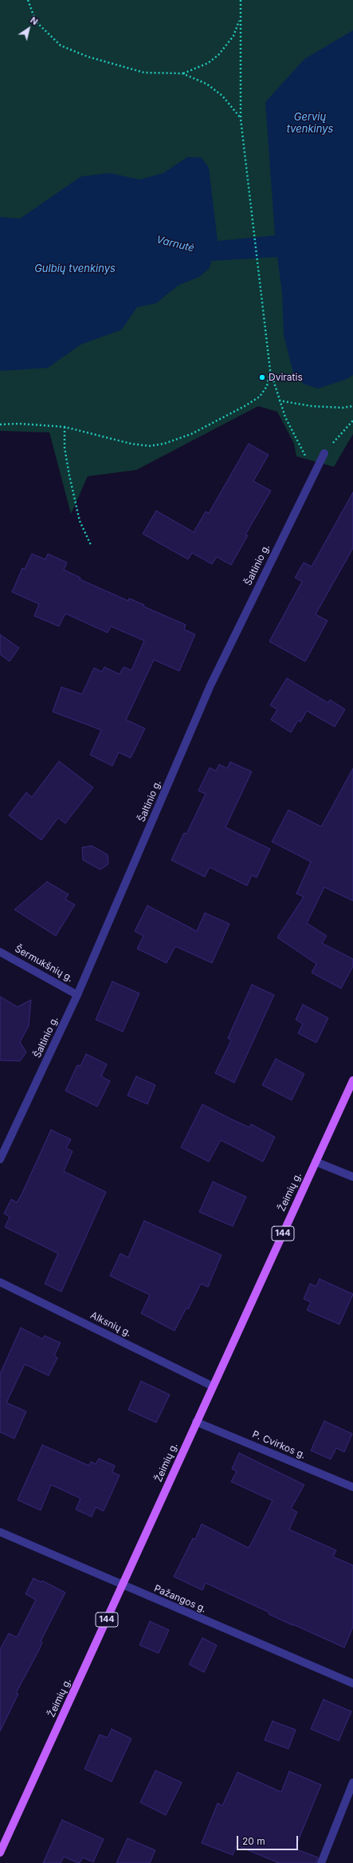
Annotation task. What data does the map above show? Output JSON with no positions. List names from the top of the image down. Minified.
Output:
{"streets":{"main road":["Žeimių g.","144"],"street":["Šaltinio g.","Šermukšnių g.","Alksnių g.","P. Cvirkos g.","Pažangos g."]},"crossings":[["Šaltinio g.","Šermukšnių g."],["Žeimių g.","Alksnių g."],["Žeimių g.","P. Cvirkos g."],["Žeimių g.","Pažangos g."]],"water":["Gervių tvenkinys","Varnutė","Gulbių tvenkinys"],"places":["Dviratis"],"scale_bar":"20 m","north":"top right"}
